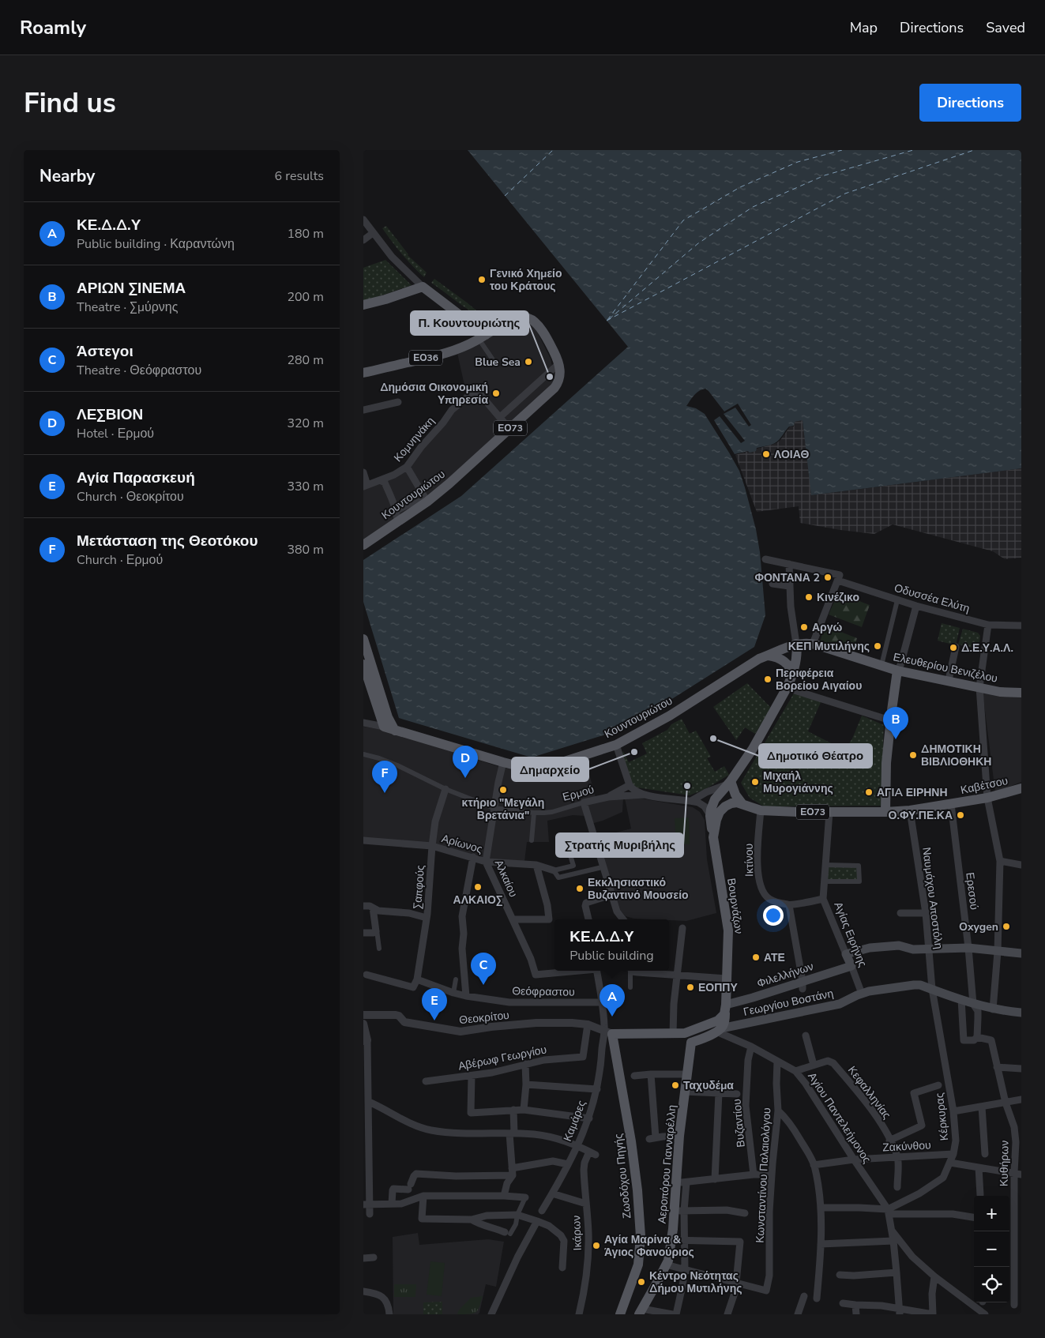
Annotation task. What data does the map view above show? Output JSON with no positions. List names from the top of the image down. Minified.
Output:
{"streets":{"main road":["ΕΟ36","ΕΟ73","Κουντουριώτου","Ελευθερίου Βενιζέλου","Καβέτσου","Βουρνάζων","Αγίας Ειρήνης","Φιλελλήνων","Γεωργίου Βοστάνη","Αεροπόρου Γιανναρέλλη","Ζωοδόχου Πηγής"],"street":["Κομνηνάκη","Οδυσσέα Ελύτη","Ερμού","Αρίωνος","Ικτίνου","Αλκαίου","Σαπφούς","Ερεσού","Ναυμάχου Αποστόλη","Θεόφραστου","Θεοκρίτου","Αβέρωφ Γεωργίου","Κεφαλληνίας","Κέρκυρας","Αγίου Παντελεήμονος","Καμάρες","Βυζαντίου","Ζακύνθου","Κυθήρων","Κωνσταντίνου Παλαιολόγου","Ικάρων"]},"crossings":[["Κουντουριώτου","Ελευθερίου Βενιζέλου"],["Κουντουριώτου","Αλκαίου"],["Καβέτσου","Ικτίνου"],["Καβέτσου","Ερεσού"],["Καβέτσου","Ναυμάχου Αποστόλη"],["Καβέτσου","Αγίας Ειρήνης"],["Ερμού","Αλκαίου"],["Ερμού","Σαπφούς"],["Αρίωνος","Αλκαίου"],["Αρίωνος","Σαπφούς"],["Ικτίνου","Αγίας Ειρήνης"],["Σαπφούς","Θεόφραστου"],["Ερεσού","Γεωργίου Βοστάνη"],["Ερεσού","Κυθήρων"],["Ναυμάχου Αποστόλη","Γεωργίου Βοστάνη"],["Ναυμάχου Αποστόλη","Κέρκυρας"],["Βουρνάζων","Φιλελλήνων"],["Βουρνάζων","Γεωργίου Βοστάνη"],["Βουρνάζων","Αγίου Παντελεήμονος"],["Αγίας Ειρήνης","Φιλελλήνων"],["Αγίας Ειρήνης","Γεωργίου Βοστάνη"],["Θεόφραστου","Καμάρες"],["Γεωργίου Βοστάνη","Κέρκυρας"],["Γεωργίου Βοστάνη","Αγίου Παντελεήμονος"],["Θεοκρίτου","Αβέρωφ Γεωργίου"],["Θεοκρίτου","Καμάρες"],["Θεοκρίτου","Ζωοδόχου Πηγής"],["Κεφαλληνίας","Ζακύνθου"],["Κέρκυρας","Αγίου Παντελεήμονος"],["Κέρκυρας","Ζακύνθου"],["Αγίου Παντελεήμονος","Βυζαντίου"],["Αγίου Παντελεήμονος","Ζακύνθου"],["Αγίου Παντελεήμονος","Κωνσταντίνου Παλαιολόγου"],["Καμάρες","Ζωοδόχου Πηγής"],["Καμάρες","Ικάρων"]],"places":["Γενικό Χημείο του Κράτους","Blue Sea","Π. Κουντουριώτης","Δημόσια Οικονομική Υπηρεσία","ΛΟΙΑΘ","ΦΟΝΤΑΝΑ 2","Κινέζικο","Αργώ","ΚΕΠ Μυτιλήνης","Δ.Ε.Υ.Α.Λ.","Περιφέρεια Βορείου Αιγαίου","Δημοτικό Θέατρο","Δημαρχείο","ΔΗΜΟΤΙΚΗ ΒΙΒΛΙΟΘΗΚΗ","Μιχαήλ Μυρογιάννης","Στρατής Μυριβήλης","κτήριο \"Μεγάλη Βρετάνια\"","ΑΓIA ΕΙΡΗΝΗ","Ο.ΦΥ.ΠΕ.ΚΑ","ΑΛΚΑΙΟΣ","Εκκλησιαστικό Βυζαντινό Μουσείο","Oxygen","ΑΤΕ","ΕΟΠΠΥ","Ταχυδέμα","Αγία Μαρίνα & Άγιος Φανούριος","Κέντρο Νεότητας Δήμου Μυτιλήνης"],"page":{"header":"Roamly","nav":["Map","Directions","Saved"],"buttons":"Directions","title":"Find us","heading":["Nearby","6 results"],"list":[{"mark":"A","name":"ΚΕ.Δ.Δ.Υ","note":"Public building · Καραντώνη","value":"180 m"},{"mark":"B","name":"ΑΡΙΩΝ ΣΙΝΕΜΑ","note":"Theatre · Σμύρνης","value":"200 m"},{"mark":"C","name":"Άστεγοι","note":"Theatre · Θεόφραστου","value":"280 m"},{"mark":"D","name":"ΛΕΣΒΙΟΝ","note":"Hotel · Ερμού","value":"320 m"},{"mark":"E","name":"Αγία Παρασκευή","note":"Church · Θεοκρίτου","value":"330 m"},{"mark":"F","name":"Μετάσταση της Θεοτόκου","note":"Church · Ερμού","value":"380 m"}],"pins":["B","D","F","C","A","E"],"popup":["ΚΕ.Δ.Δ.Υ","Public building"],"map_buttons":["+","−"]}}
